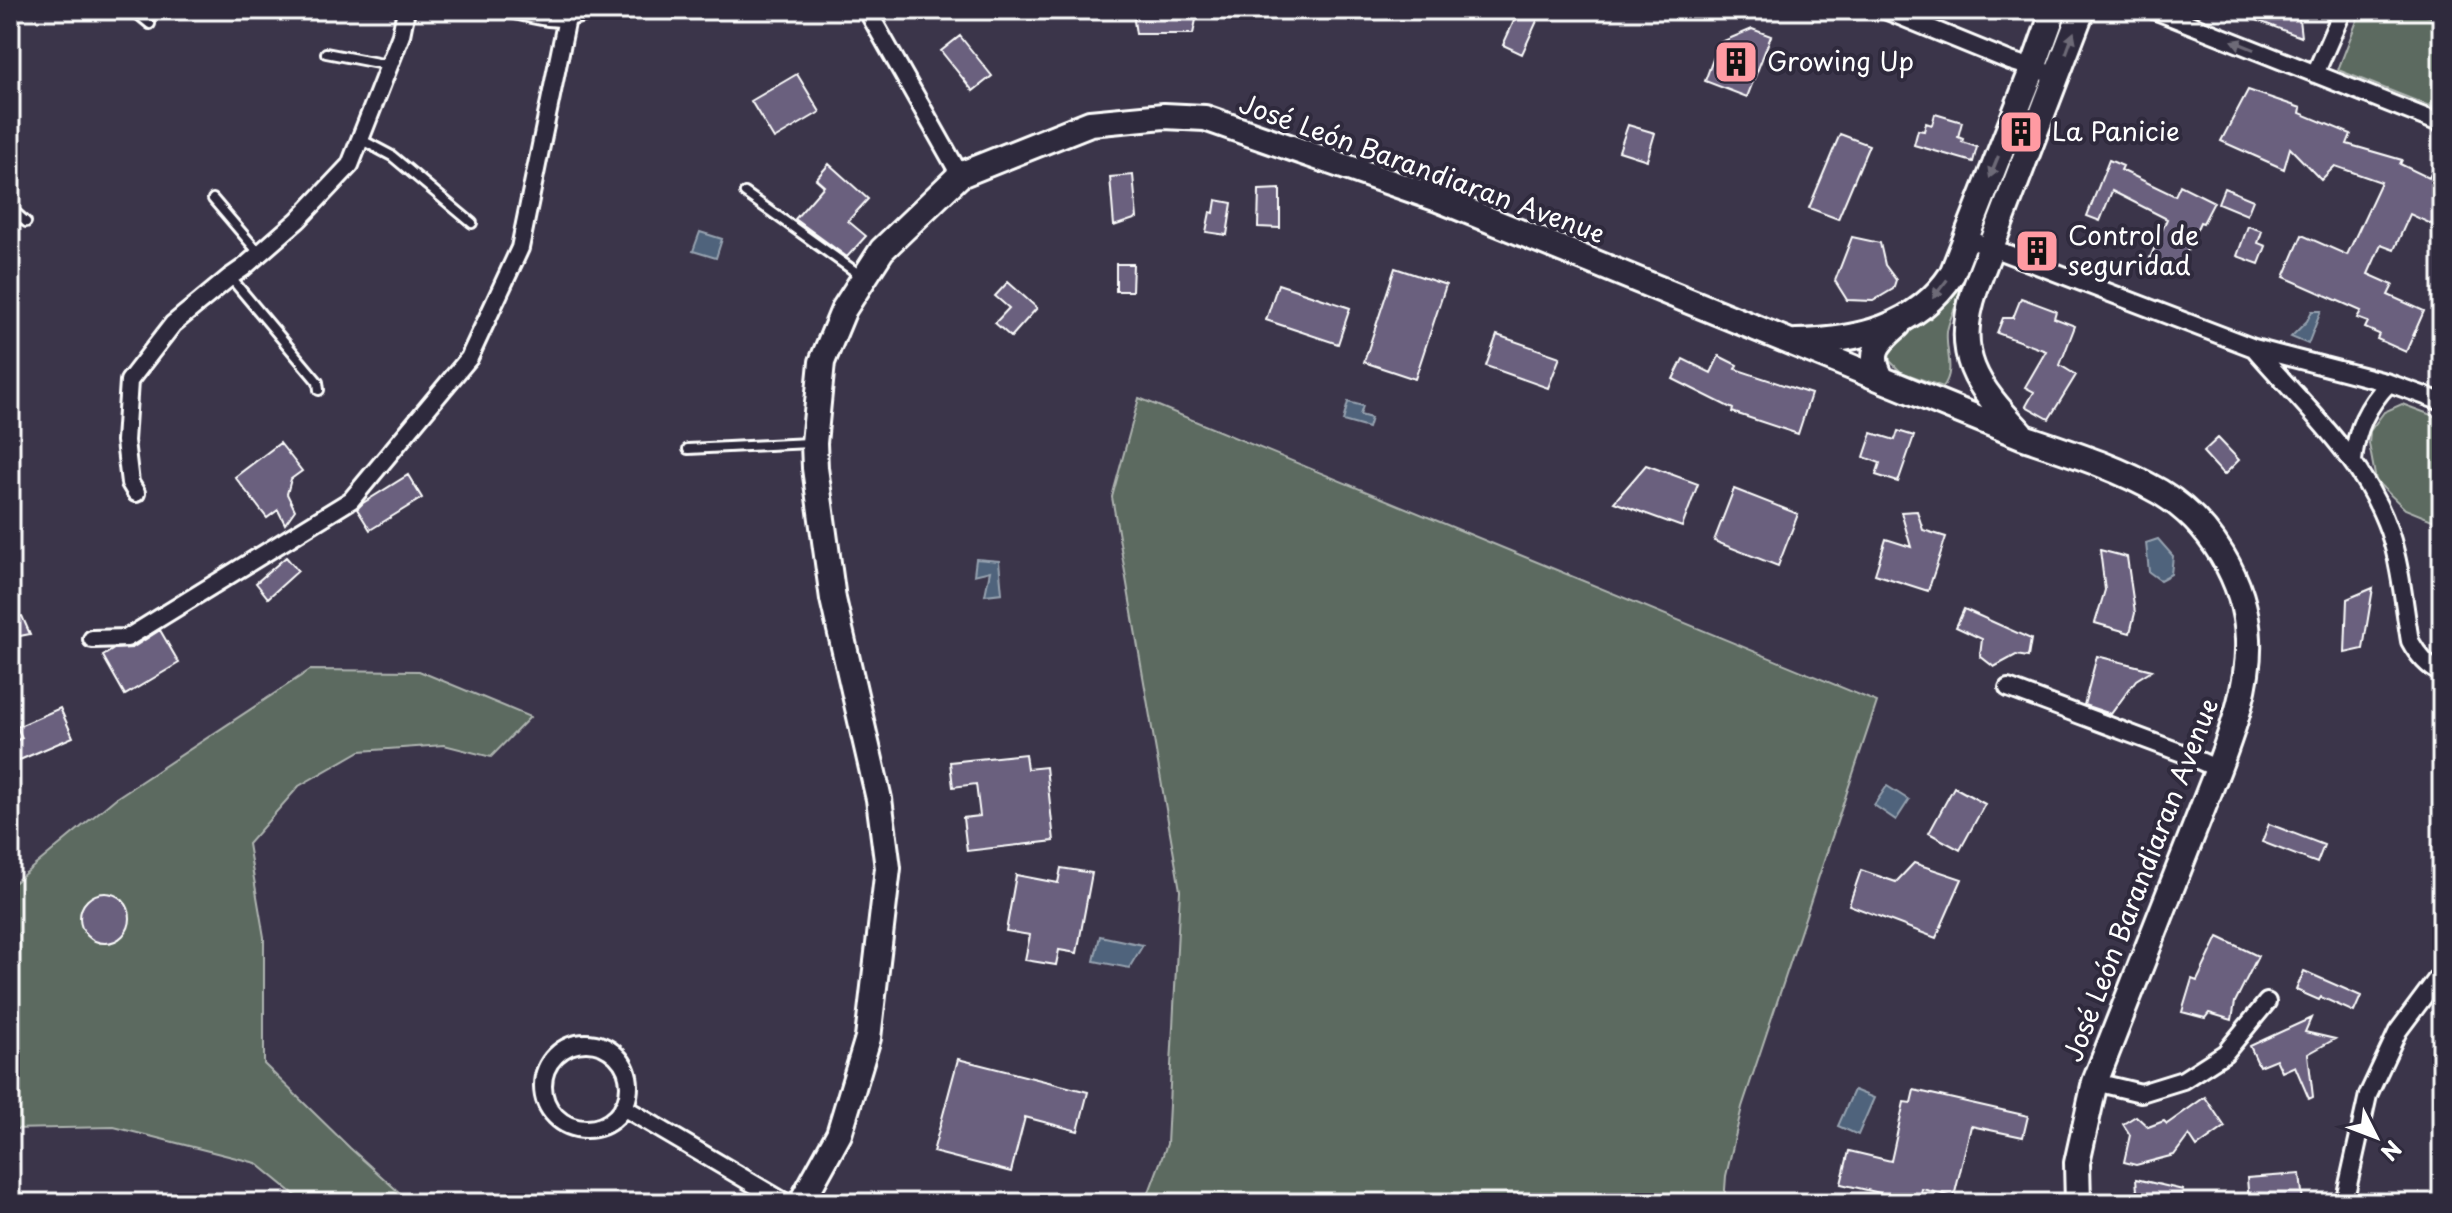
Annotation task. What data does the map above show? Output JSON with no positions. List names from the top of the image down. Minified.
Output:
{"streets":{"street":["José León Barandiaran Avenue"]},"places":{"building":["Growing Up","La Panicie","Control de seguridad"]},"north":"bottom right"}
